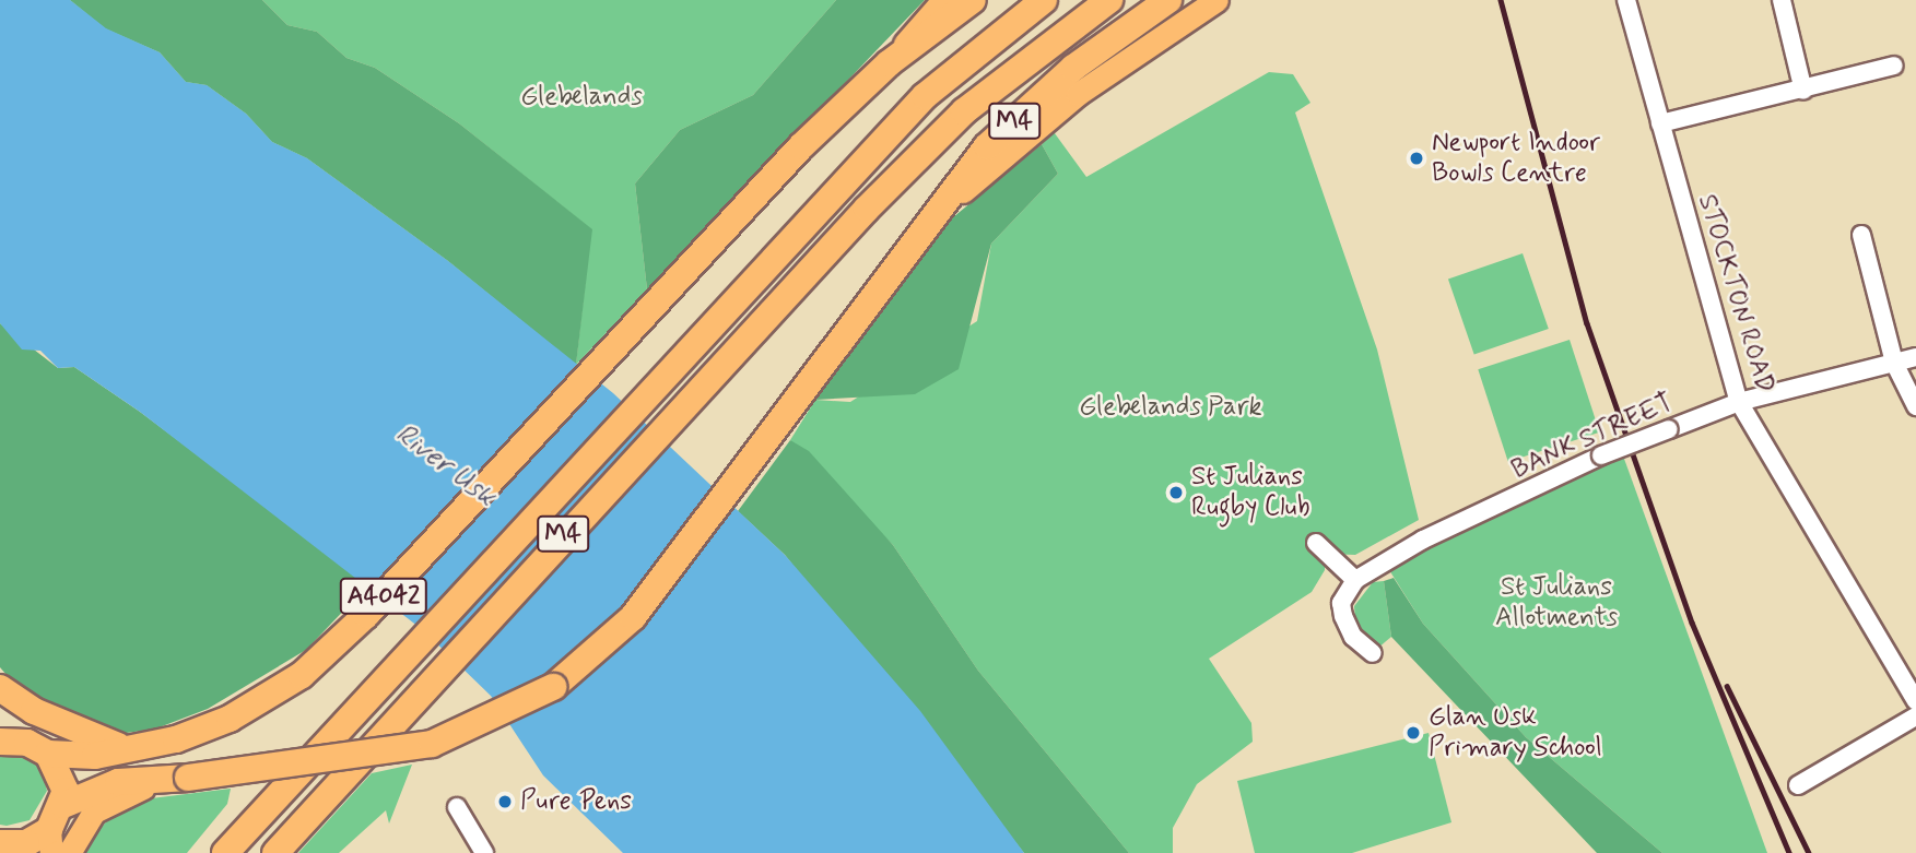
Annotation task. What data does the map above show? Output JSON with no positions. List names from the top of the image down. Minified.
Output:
{"streets":{"highway":["M4","A4042"],"street":["STOCKTON ROAD","BANK STREET"]},"crossings":[["STOCKTON ROAD","BANK STREET"]],"water":["River Usk"],"parks":["Glebelands","Glebelands Park","St Julians Allotments"],"places":["Newport Indoor Bowls Centre","St Julians Rugby Club","Glan Usk Primary School","Pure Pens"]}
